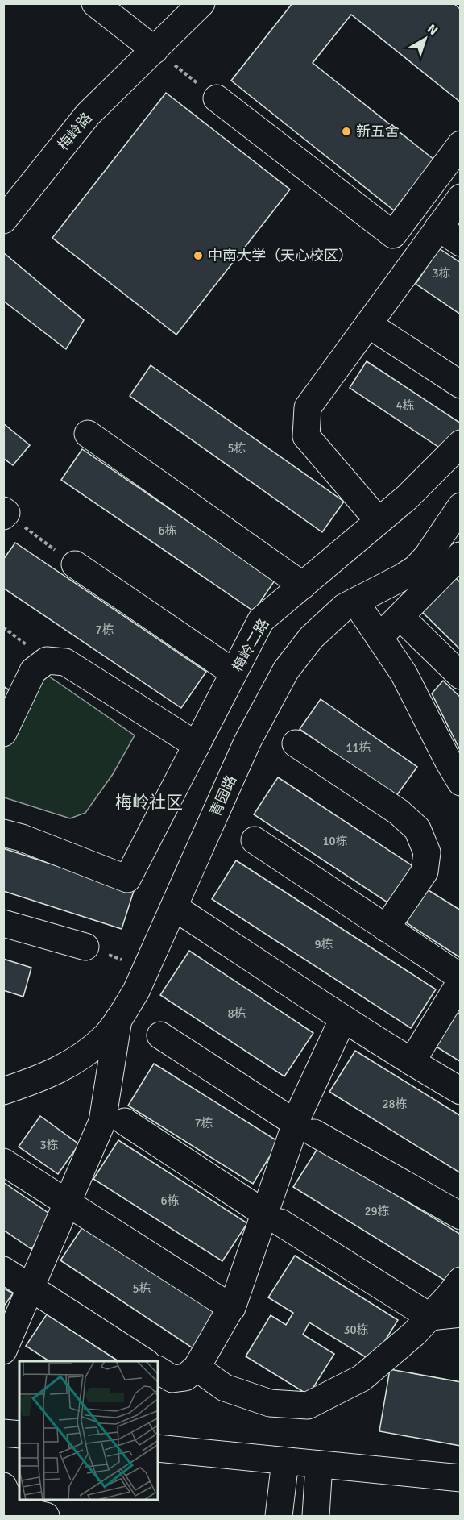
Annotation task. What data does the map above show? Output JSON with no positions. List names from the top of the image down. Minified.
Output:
{"streets":{"street":["梅岭路","梅岭二路","青园路"]},"districts":["梅岭社区"],"places":["新五舍","中南大学（天心校区）"],"house_numbers":["3栋","4栋","5栋","6栋","7栋","11栋","10栋","9栋","8栋","28栋","7栋","3栋","6栋","29栋","5栋","30栋"],"north":"top right"}
